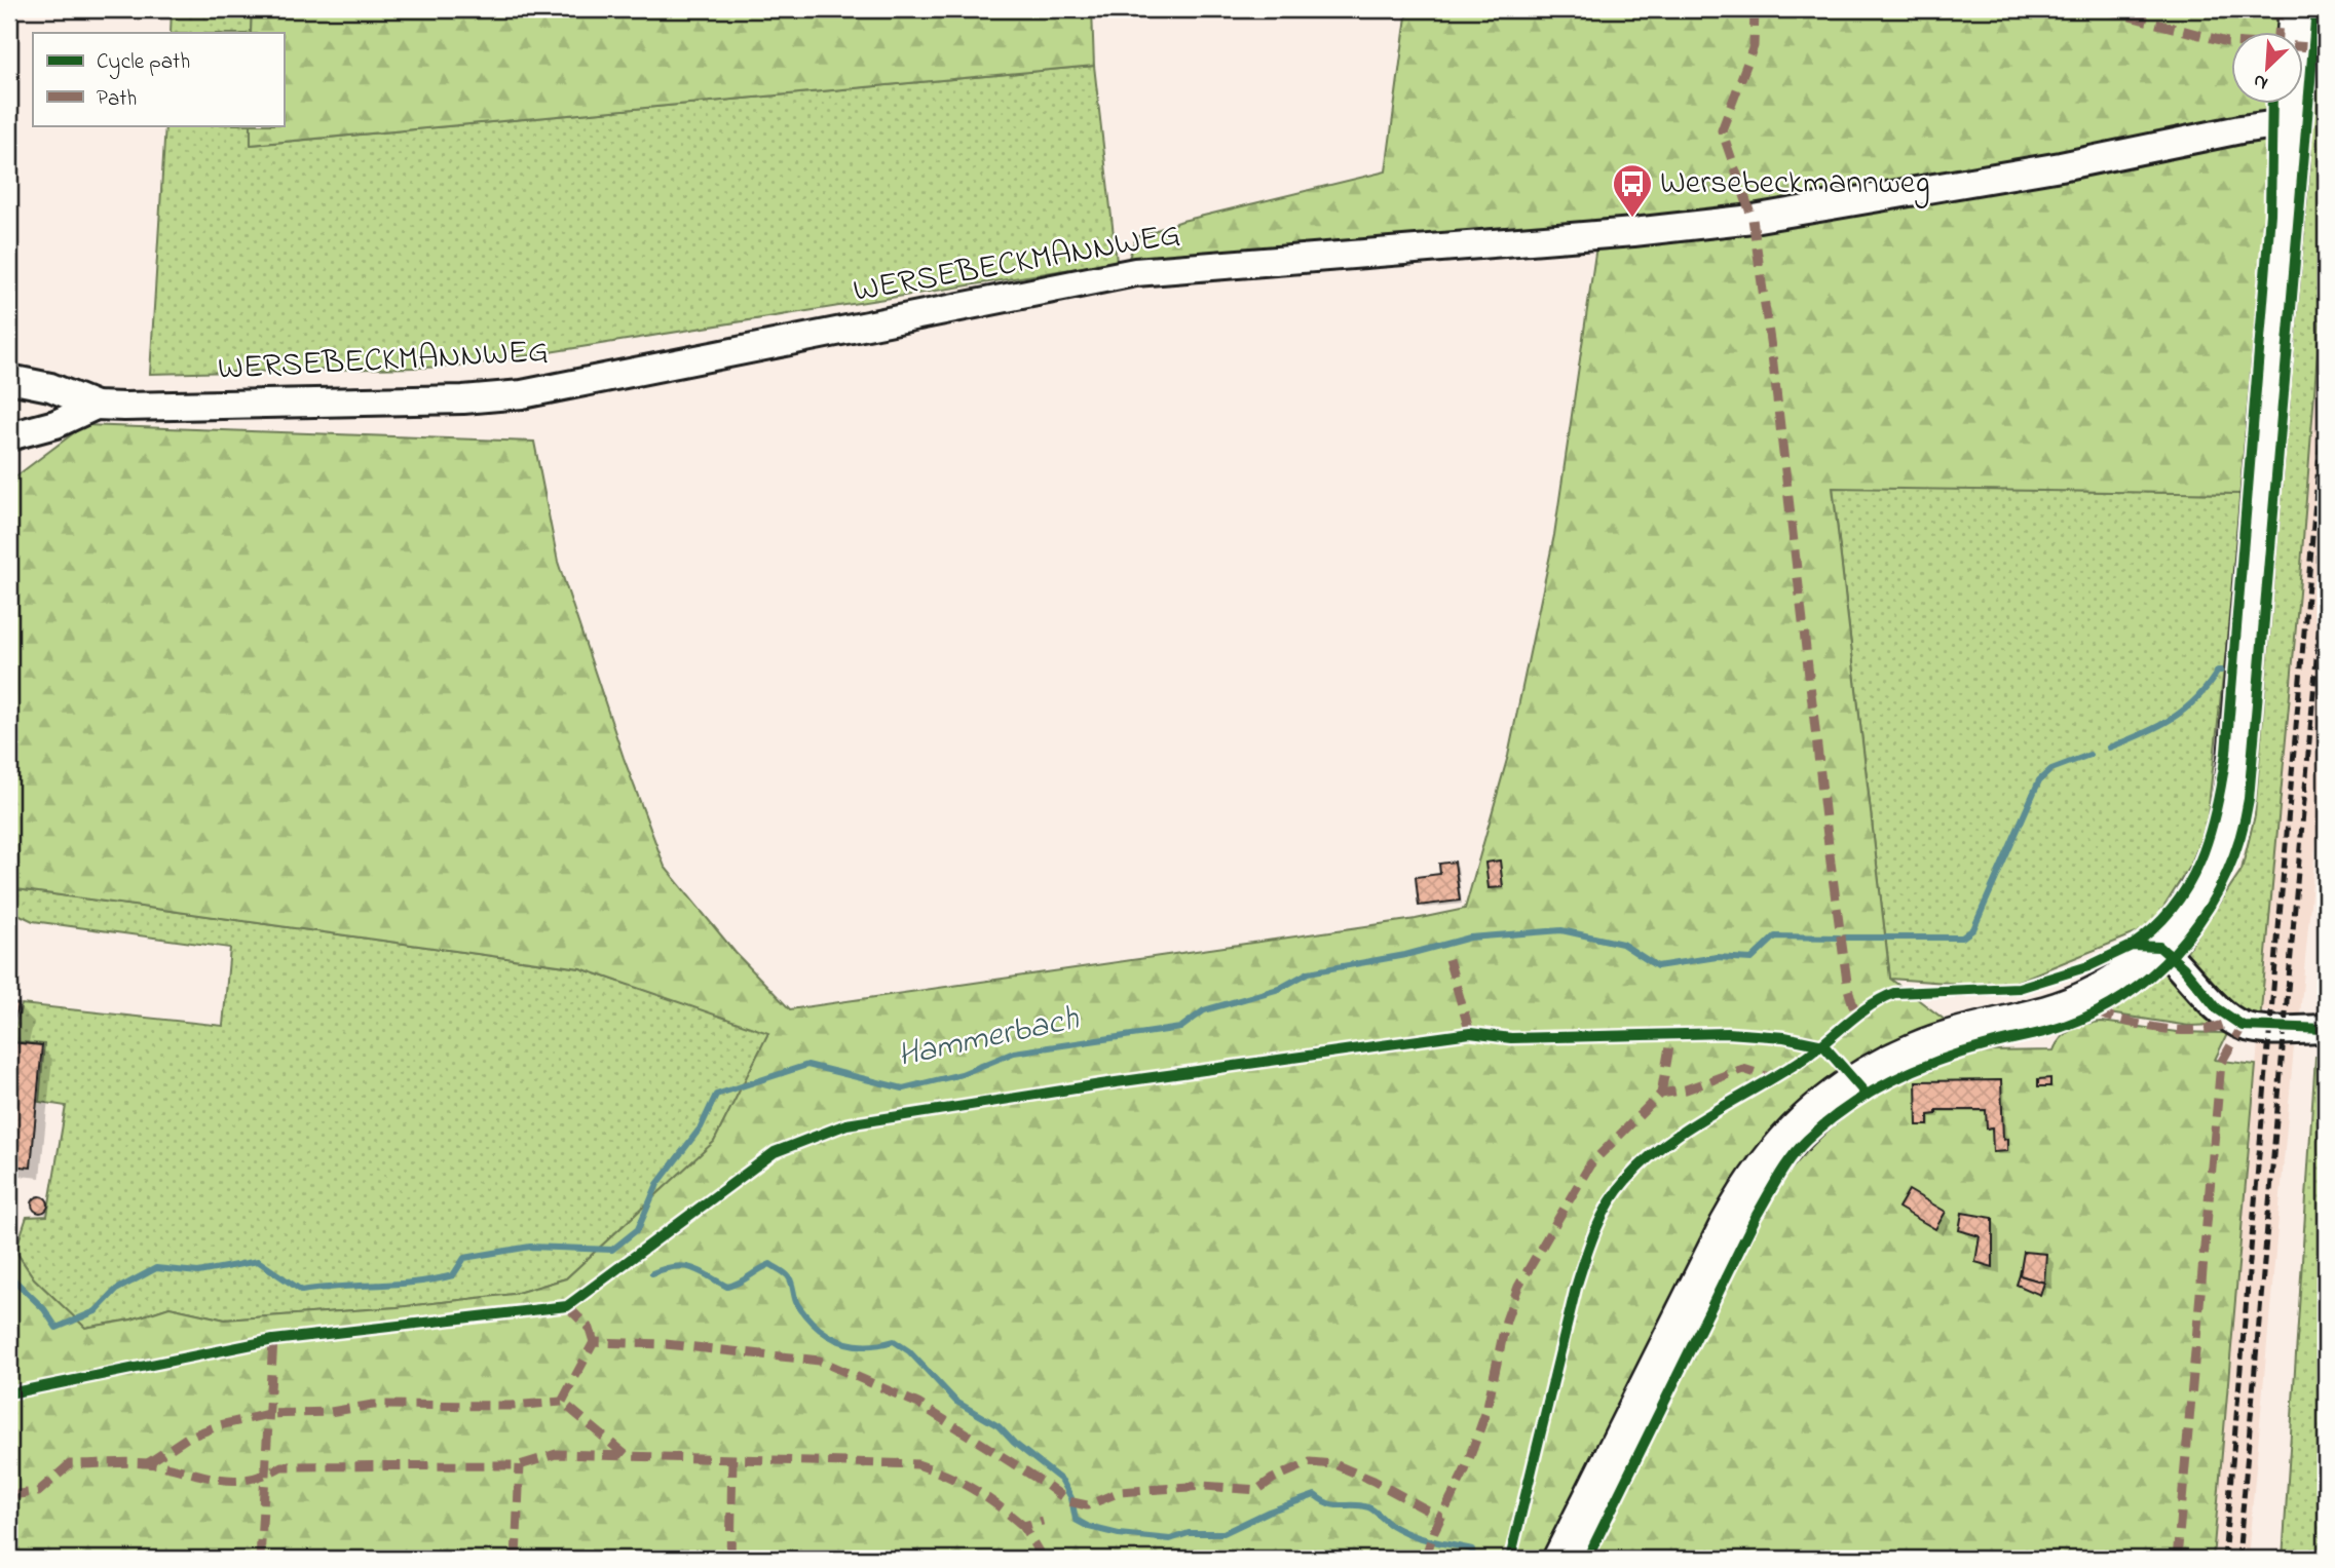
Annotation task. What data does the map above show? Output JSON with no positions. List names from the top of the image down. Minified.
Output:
{"streets":{"street":["WERSEBECKMANNWEG"]},"water":["Hammerbach"],"places":{"bus stop":["Wersebeckmannweg"]},"legend":["Cycle path","Path"],"north":"bottom left"}
